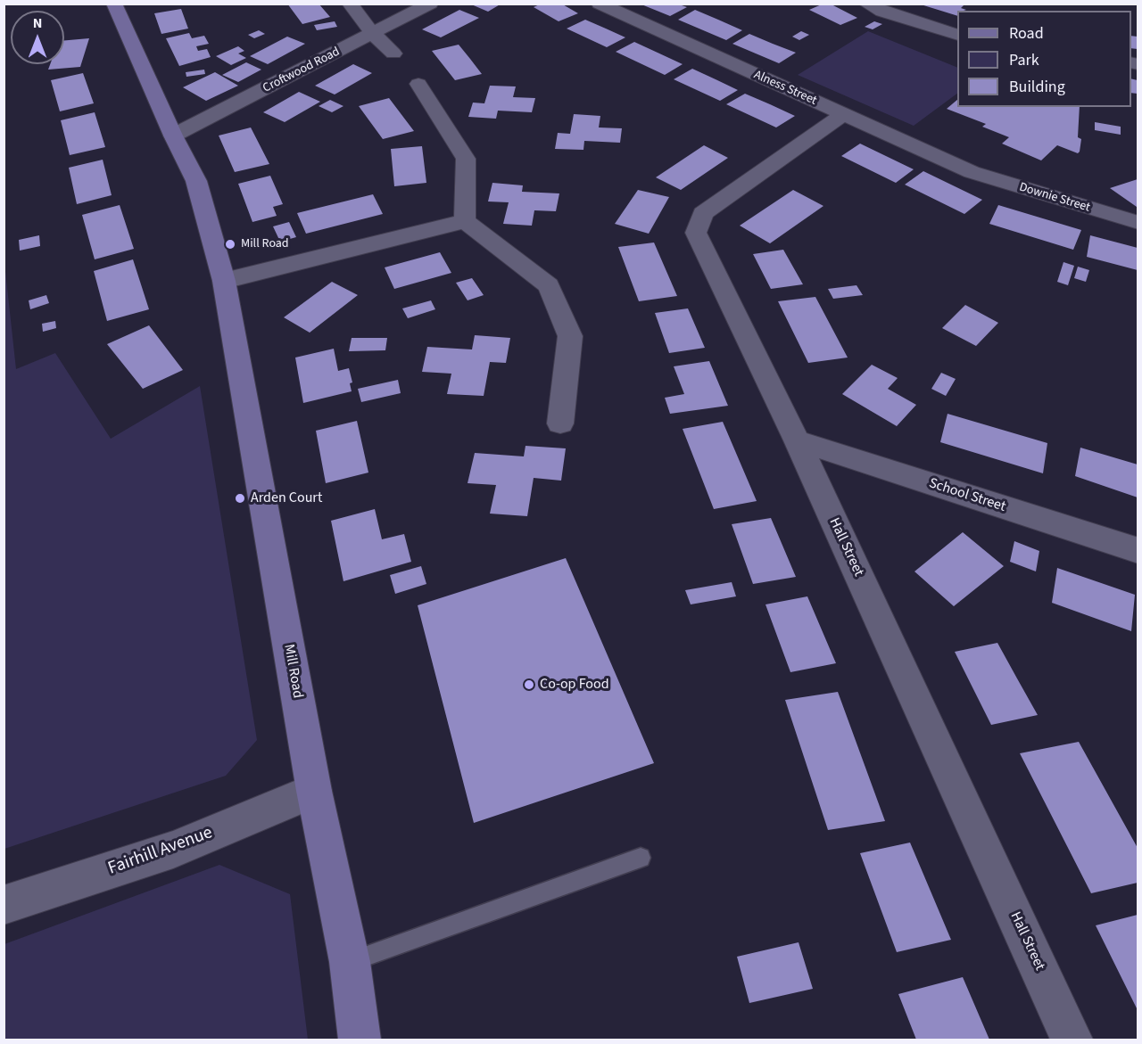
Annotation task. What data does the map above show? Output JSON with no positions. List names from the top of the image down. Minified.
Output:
{"streets":{"main road":["Mill Road"],"street":["Croftwood Road","Alness Street","Downie Street","School Street","Hall Street","Fairhill Avenue"]},"crossings":[["Croftwood Road","Mill Road"],["Alness Street","Downie Street"],["Alness Street","Hall Street"],["School Street","Hall Street"],["Mill Road","Fairhill Avenue"]],"places":["Mill Road","Arden Court","Co-op Food"],"legend":["Road","Park","Building"],"north":"top"}
